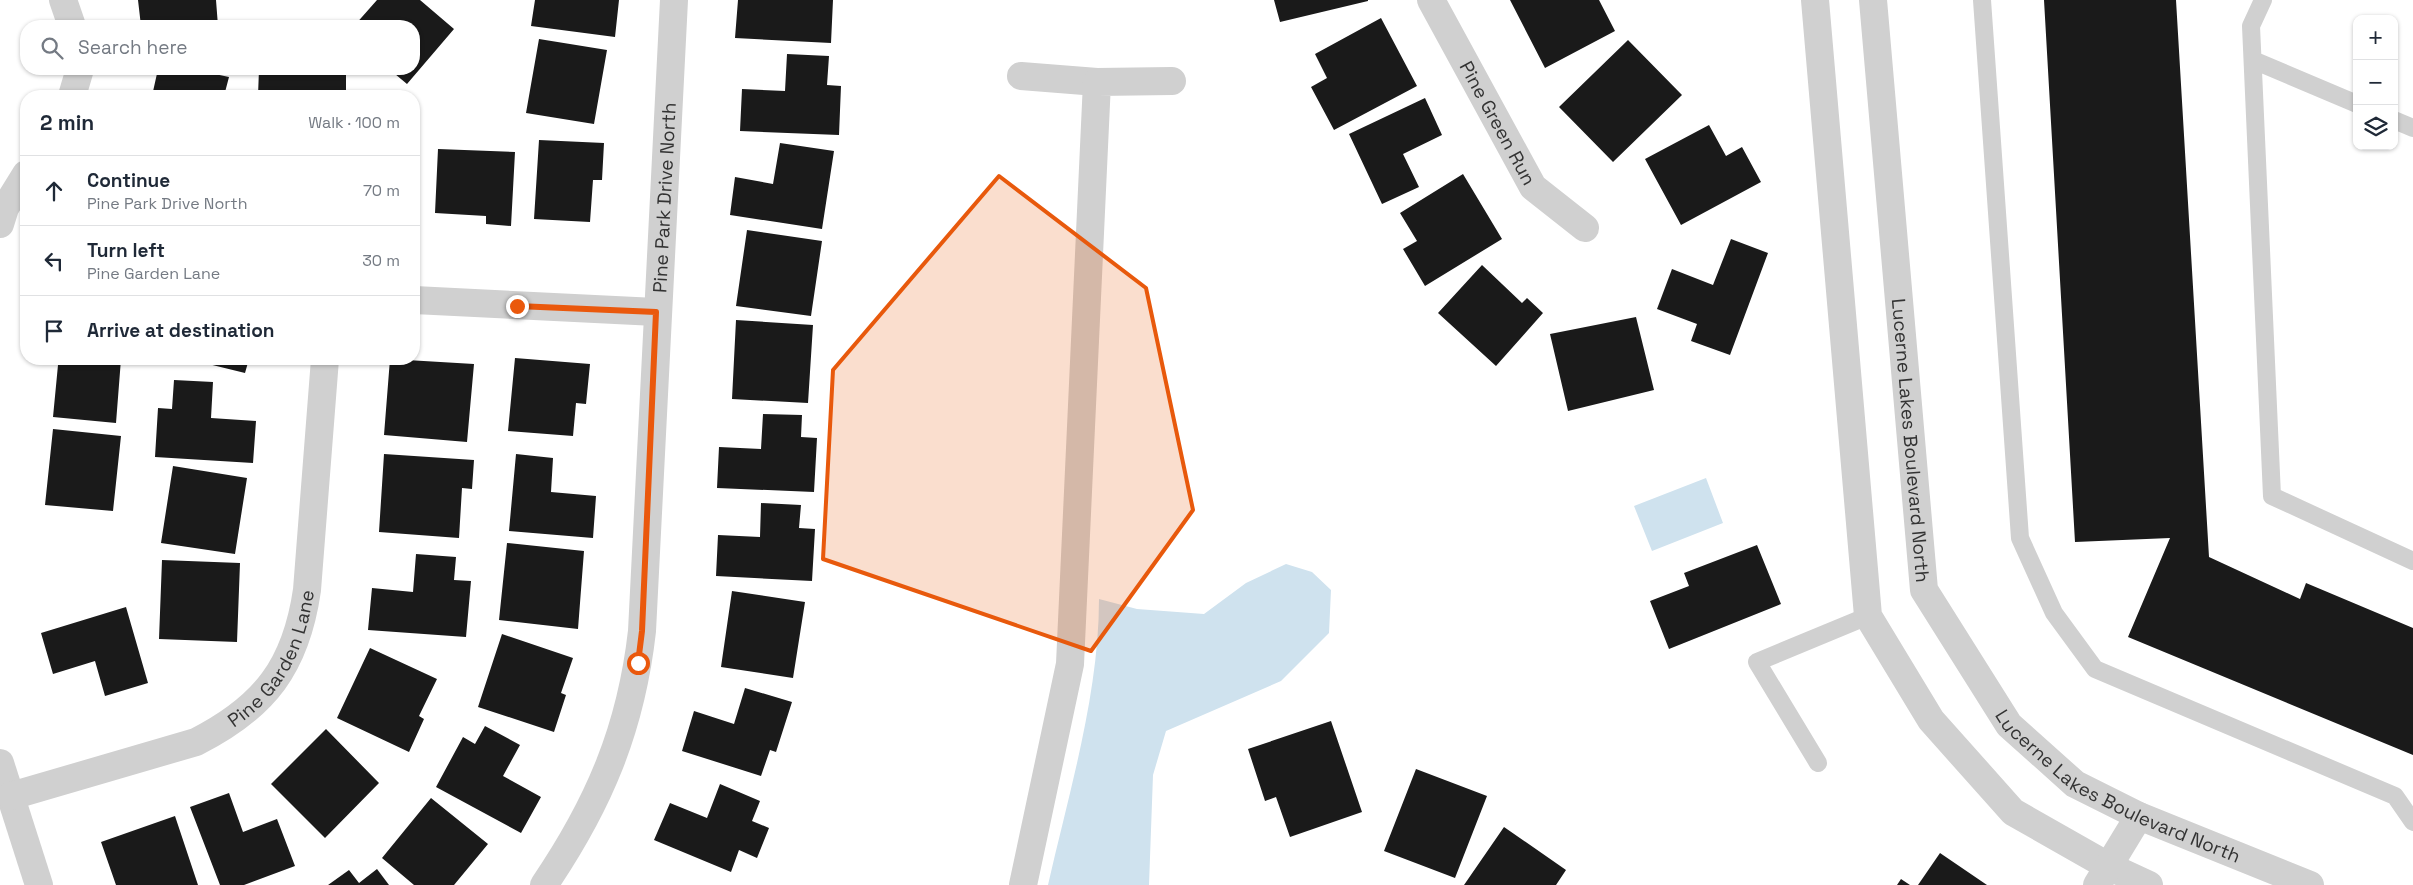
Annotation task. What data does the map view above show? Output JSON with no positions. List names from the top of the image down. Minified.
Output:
{"streets":{"street":["Pine Green Run","Pine Park Drive North","Lucerne Lakes Boulevard North","Pine Garden Lane"]},"page":{"map_buttons":["+","−"],"search":"Search here","heading":["2 min","Walk · 100 m"],"list":[["Continue","Pine Park Drive North","70 m"],["Turn left","Pine Garden Lane","30 m"],"Arrive at destination"]}}
